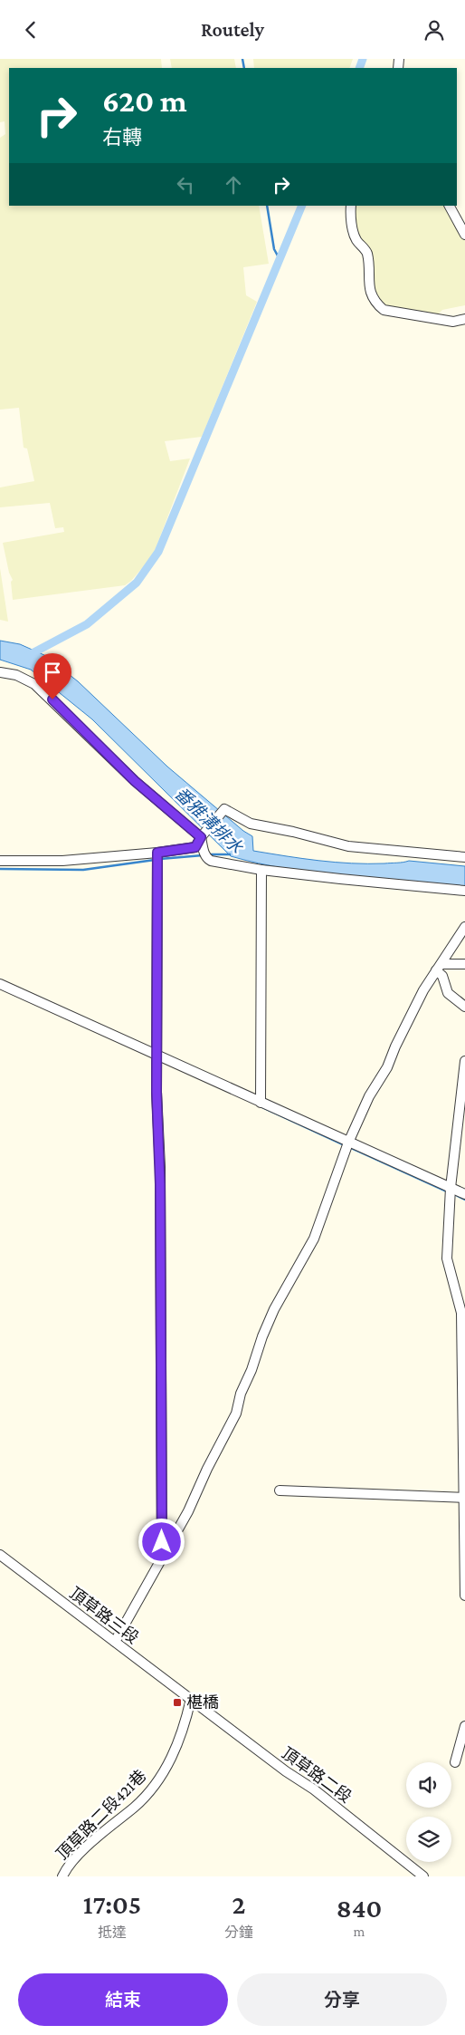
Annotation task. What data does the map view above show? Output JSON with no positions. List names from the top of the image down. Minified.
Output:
{"streets":{"street":["頂草路三段","頂草路二段","頂草路二段421巷"]},"crossings":[["頂草路三段","頂草路二段"],["頂草路三段","頂草路二段421巷"],["頂草路二段","頂草路二段421巷"]],"water":["番雅溝排水"],"places":{"transit":["椹橋"]},"page":{"header":"Routely","turn":["620 m","右轉"],"eta":["17:05","抵達","2","分鐘","840","m"],"buttons":["結束","分享"]}}
